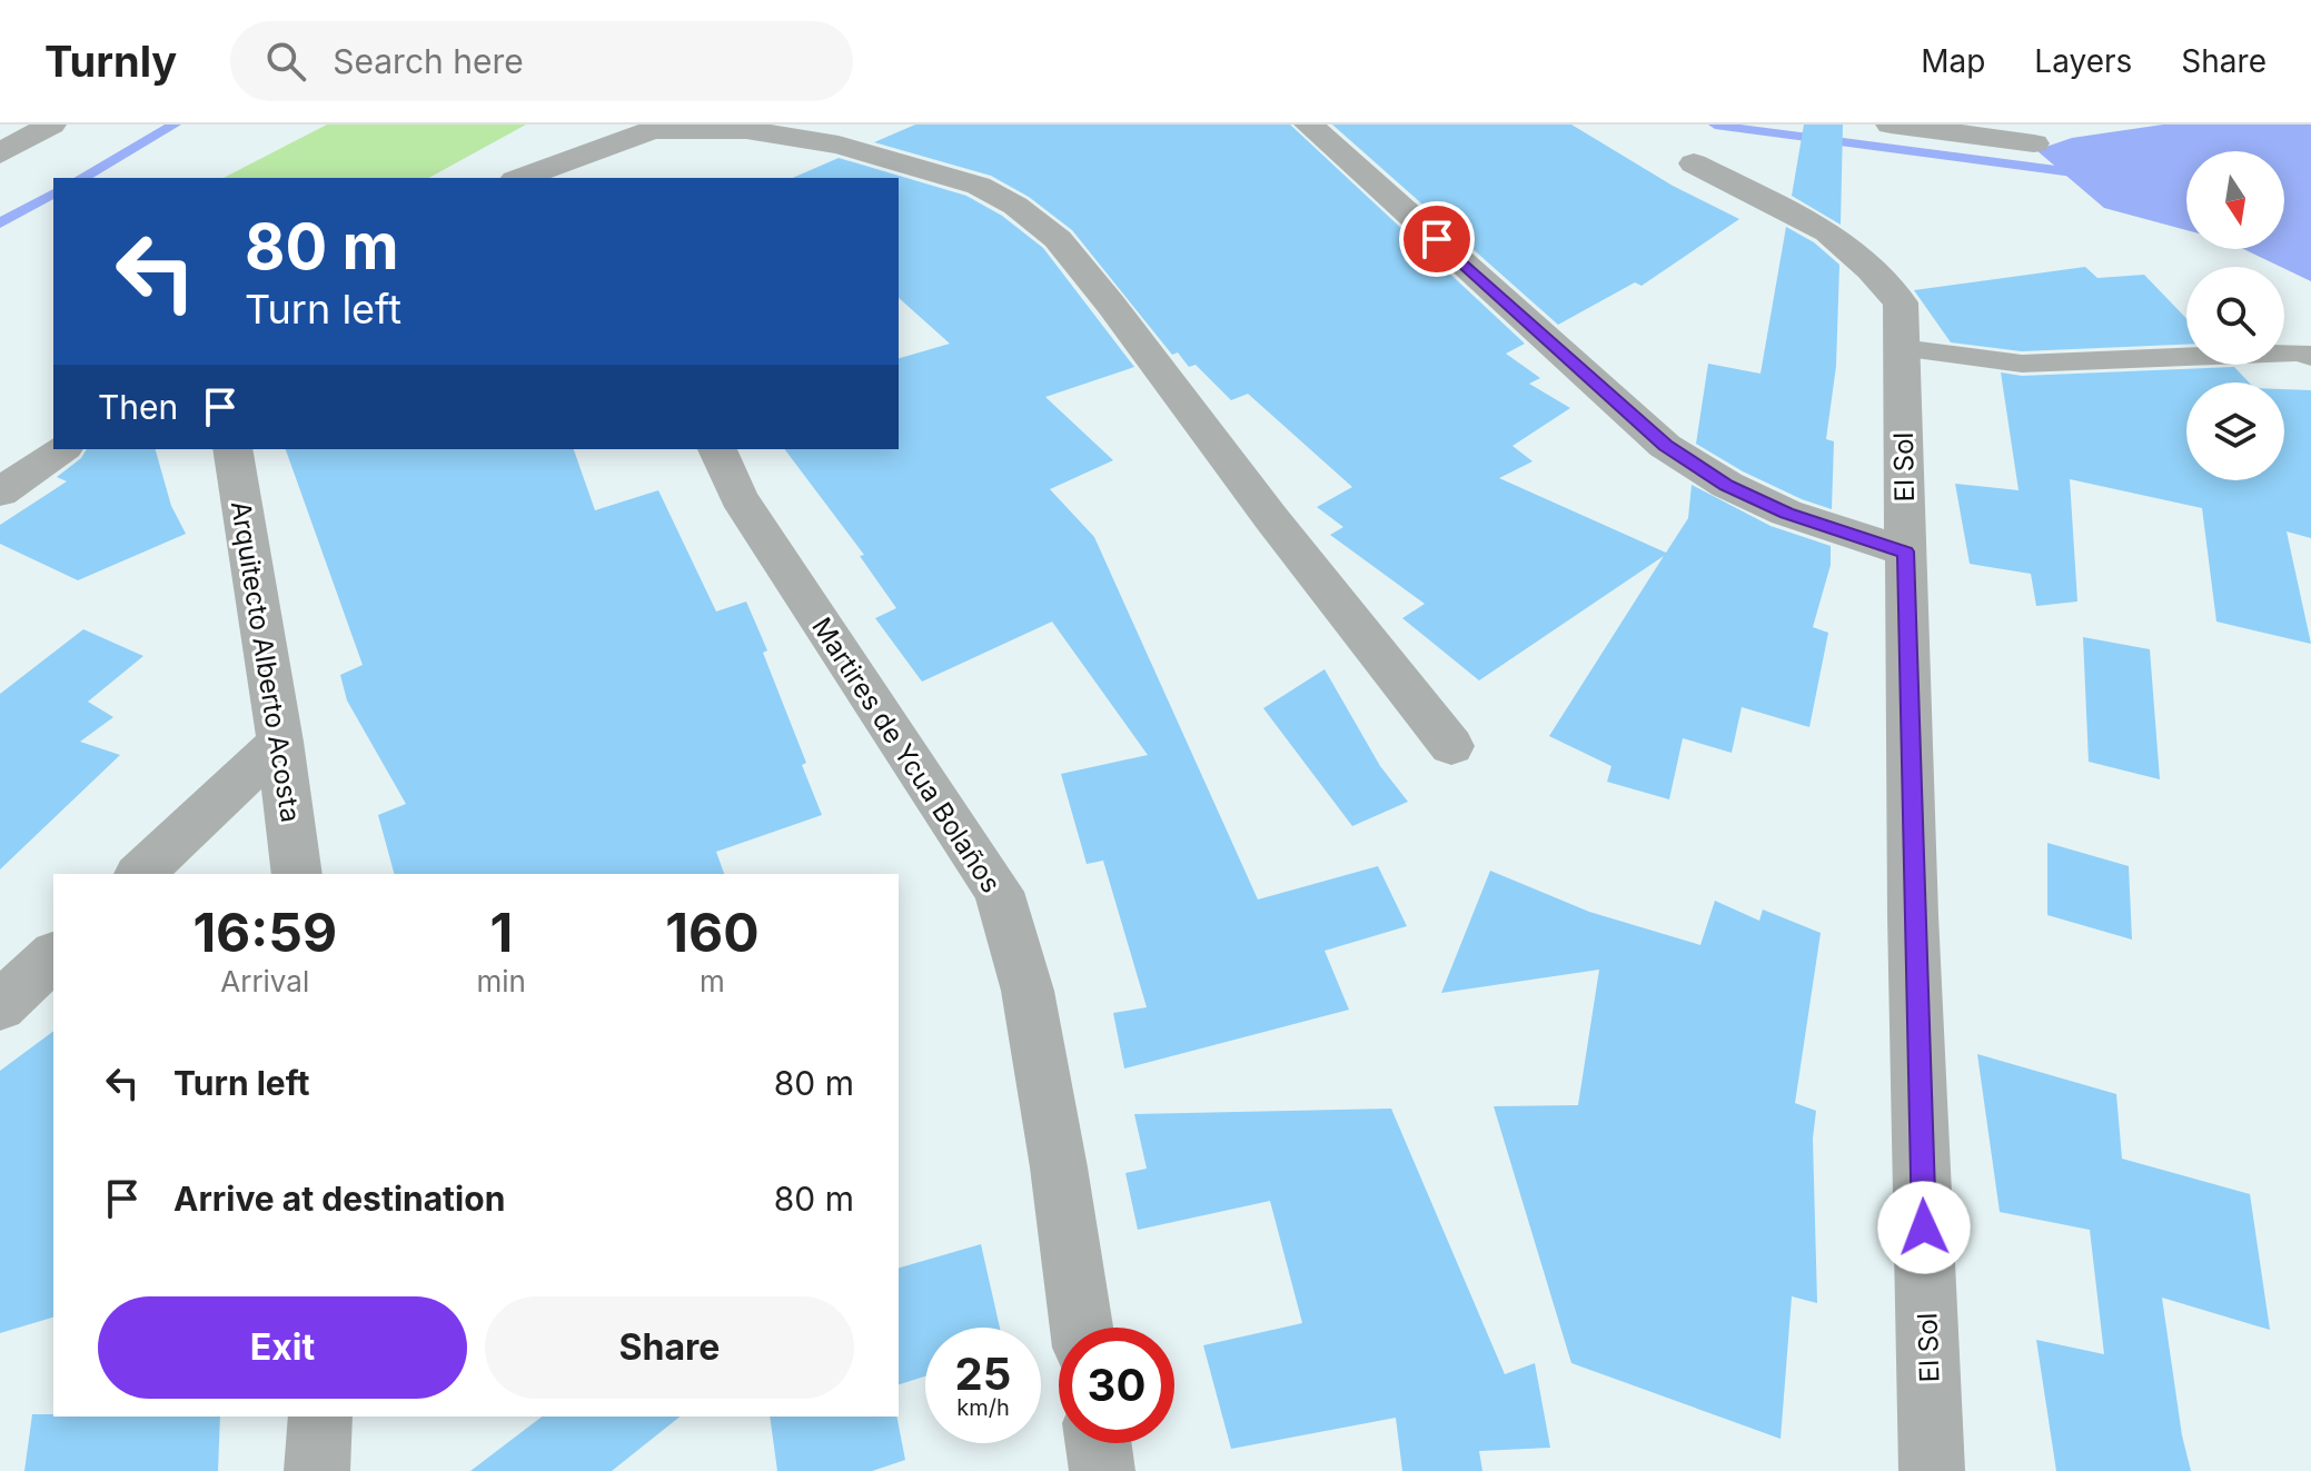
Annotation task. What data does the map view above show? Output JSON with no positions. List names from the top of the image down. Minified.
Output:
{"streets":{"street":["El Sol","Arquitecto Alberto Acosta","Martires de Ycua Bolaños"]},"north":"bottom","page":{"header":"Turnly","search":"Search here","nav":["Map","Layers","Share"],"turn":["80 m","Turn left"],"then":"Then","eta":["16:59","Arrival","1","min","160","m"],"list":[{"name":"Turn left","value":"80 m"},{"name":"Arrive at destination","value":"80 m"}],"buttons":["Exit","Share"],"speed":"25 km/h","limit":"30"}}
